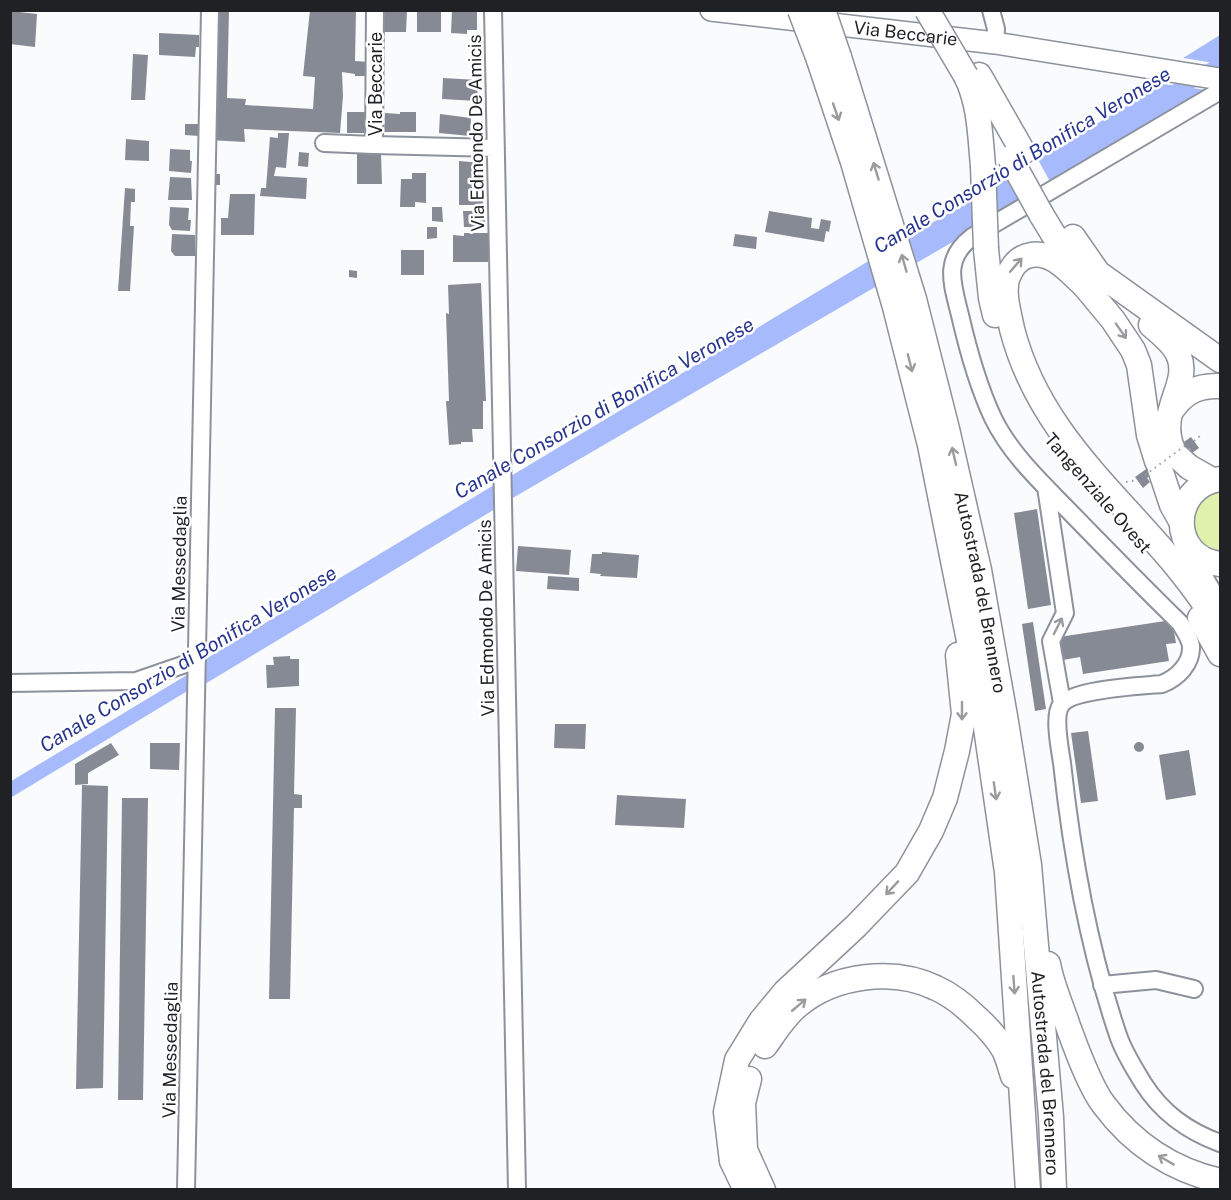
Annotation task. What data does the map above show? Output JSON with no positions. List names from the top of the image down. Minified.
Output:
{"streets":{"highway":["Tangenziale Ovest","Autostrada del Brennero"],"main road":["Via Beccarie"],"street":["Via Edmondo De Amicis","Via Messedaglia"]},"crossings":[["Via Beccarie","Via Edmondo De Amicis"]],"water":["Canale Consorzio di Bonifica Veronese"]}
